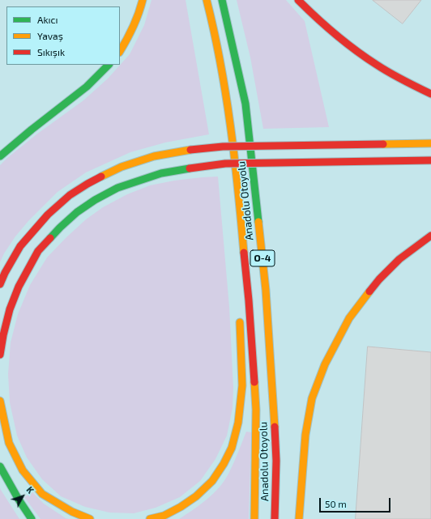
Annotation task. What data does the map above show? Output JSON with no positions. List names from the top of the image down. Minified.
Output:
{"streets":{"main road":["Anadolu Otoyolu","O-4"]},"legend":["Akıcı","Yavaş","Sıkışık"],"scale_bar":"50 m","north":"top right"}
